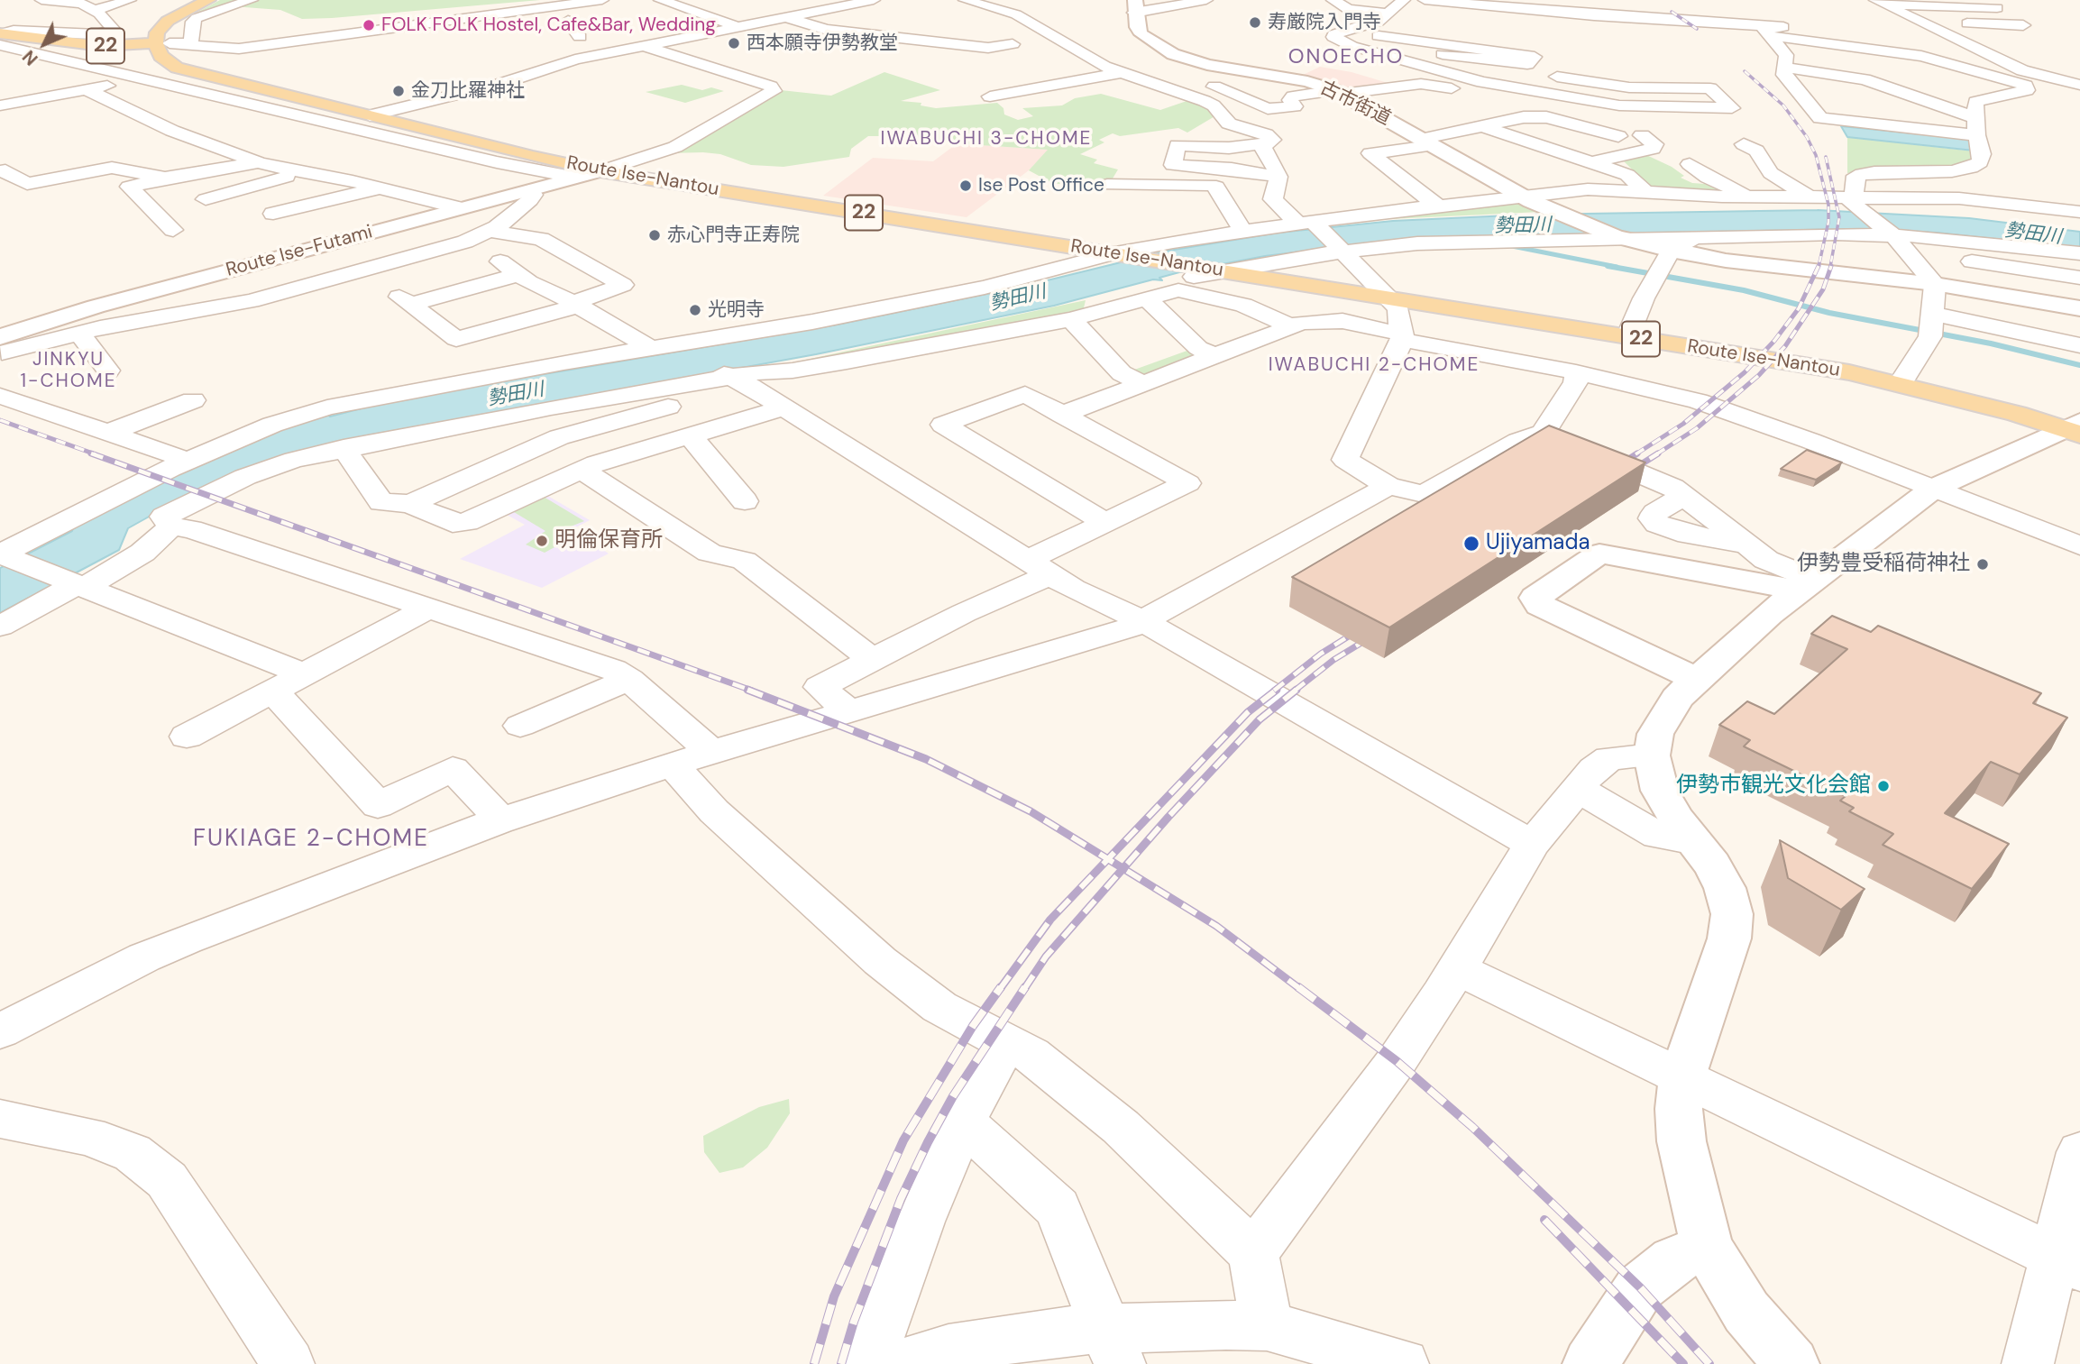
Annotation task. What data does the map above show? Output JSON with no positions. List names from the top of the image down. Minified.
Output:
{"streets":{"main road":["22","Route Ise-Nantou"],"street":["古市街道","Route Ise-Futami"]},"crossings":[["Route Ise-Nantou","Route Ise-Futami"]],"districts":["ONOECHO","IWABUCHI 3-CHOME","JINKYU 1-CHOME","IWABUCHI 2-CHOME","FUKIAGE 2-CHOME"],"water":["勢田川"],"places":["寿厳院入門寺","FOLK FOLK Hostel, Cafe&Bar, Wedding","西本願寺伊勢教堂","金刀比羅神社","Ise Post Office","赤心門寺正寿院","光明寺","明倫保育所","Ujiyamada","伊勢豊受稲荷神社","伊勢市観光文化会館"],"north":"bottom left"}
